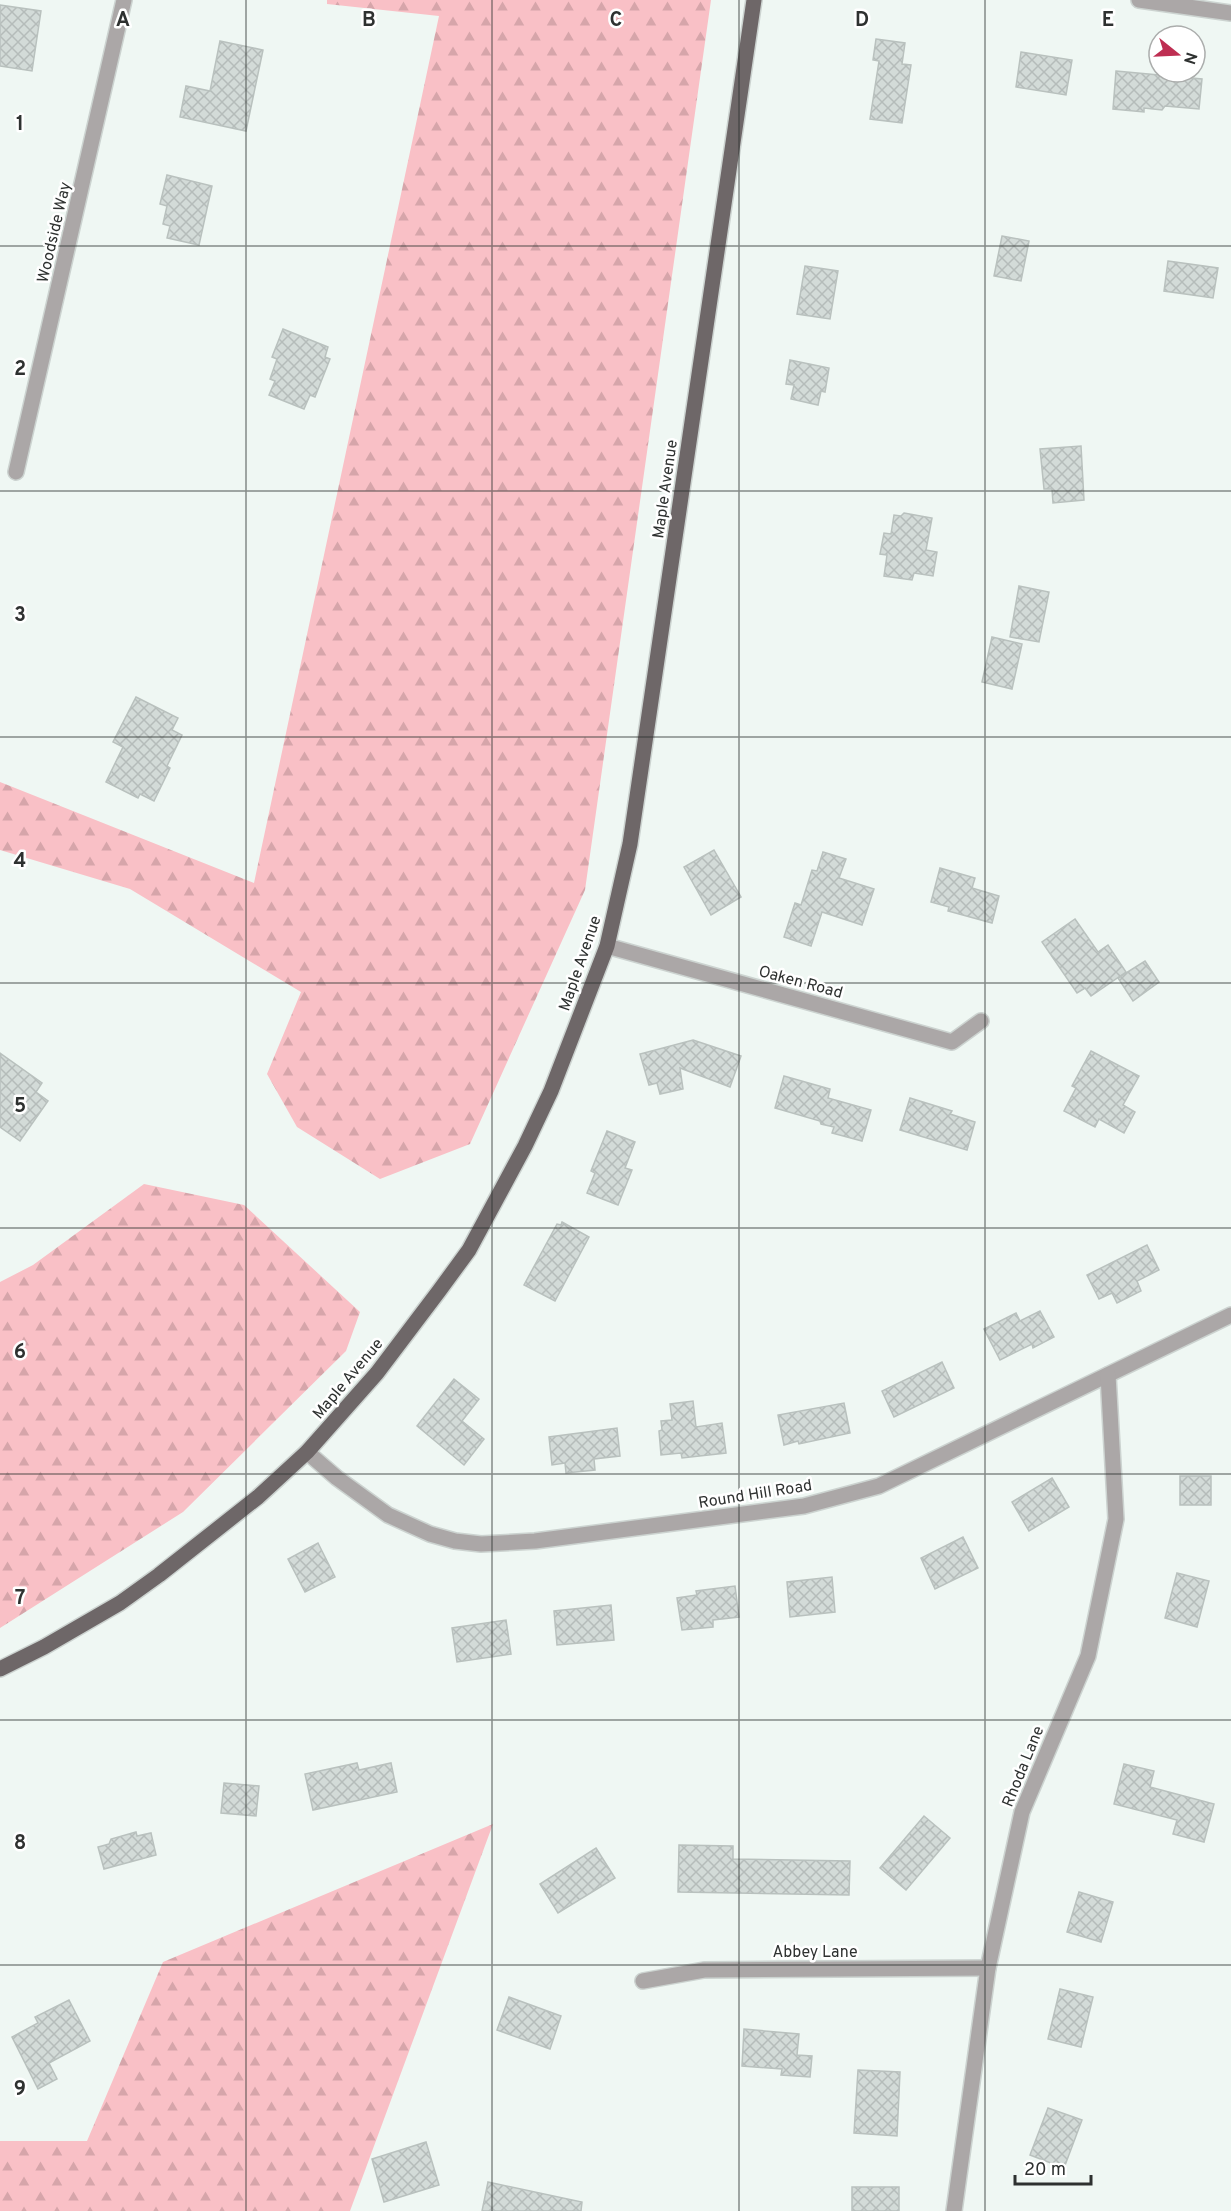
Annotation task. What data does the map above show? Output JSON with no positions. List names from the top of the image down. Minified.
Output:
{"streets":{"main road":["Maple Avenue"],"street":["Woodside Way","Oaken Road","Round Hill Road","Rhoda Lane","Abbey Lane"]},"crossings":[["Maple Avenue","Oaken Road"],["Maple Avenue","Round Hill Road"],["Round Hill Road","Rhoda Lane"],["Rhoda Lane","Abbey Lane"]],"scale_bar":"20 m","north":"right","grid":{"columns":["A","B","C","D","E"],"rows":["1","2","3","4","5","6","7","8","9"]}}
